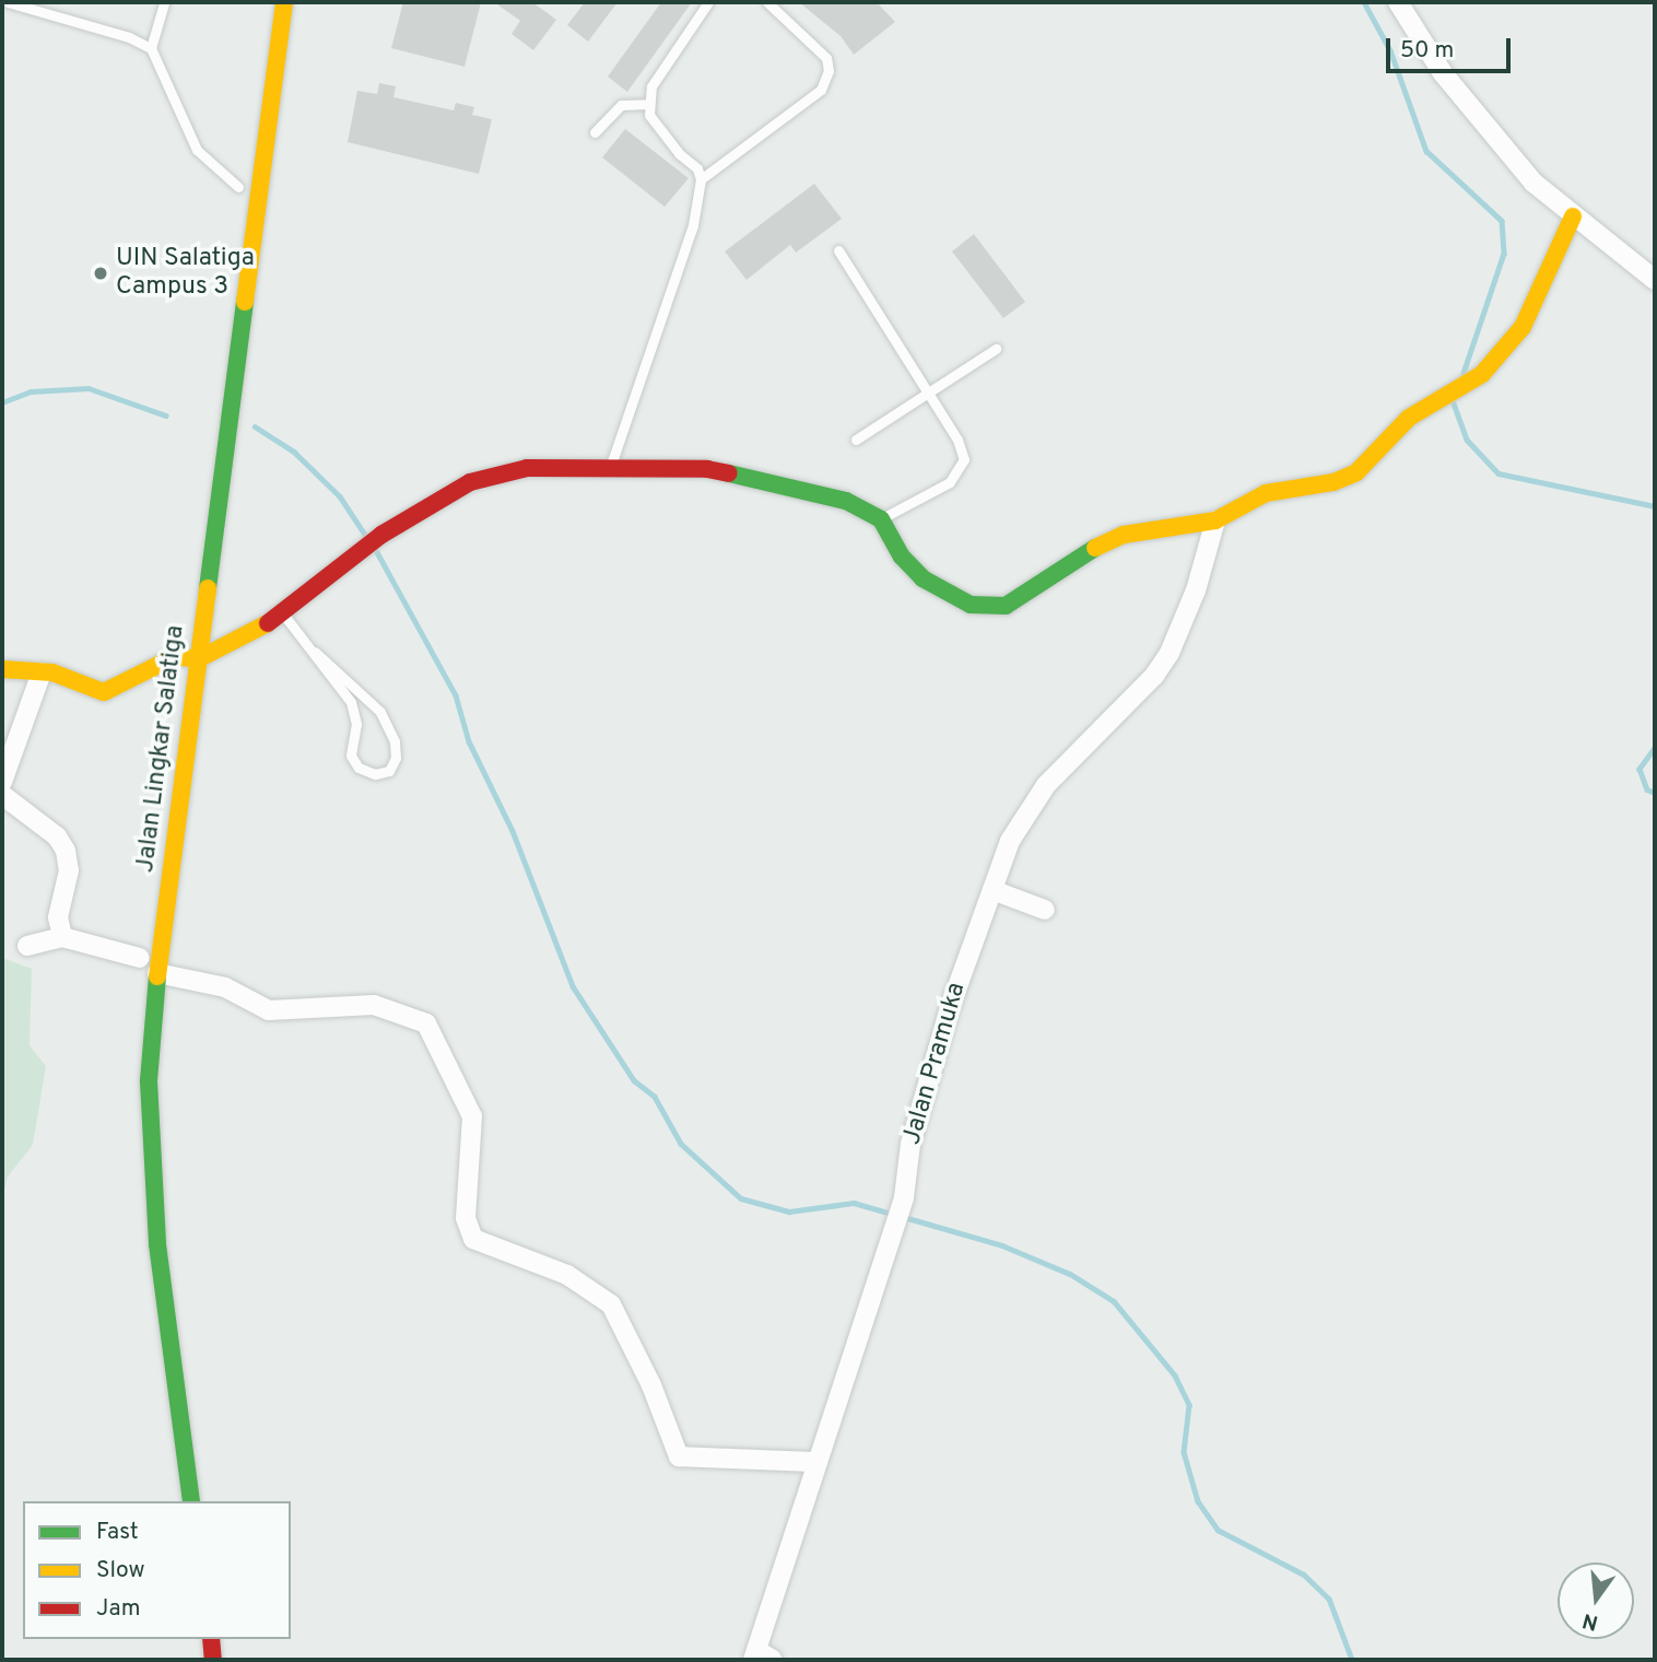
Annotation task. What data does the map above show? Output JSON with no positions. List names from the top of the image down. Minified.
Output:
{"streets":{"main road":["Jalan Lingkar Salatiga"],"street":["Jalan Pramuka"]},"places":["UIN Salatiga Campus 3"],"legend":["Fast","Slow","Jam"],"scale_bar":"50 m","north":"bottom"}
